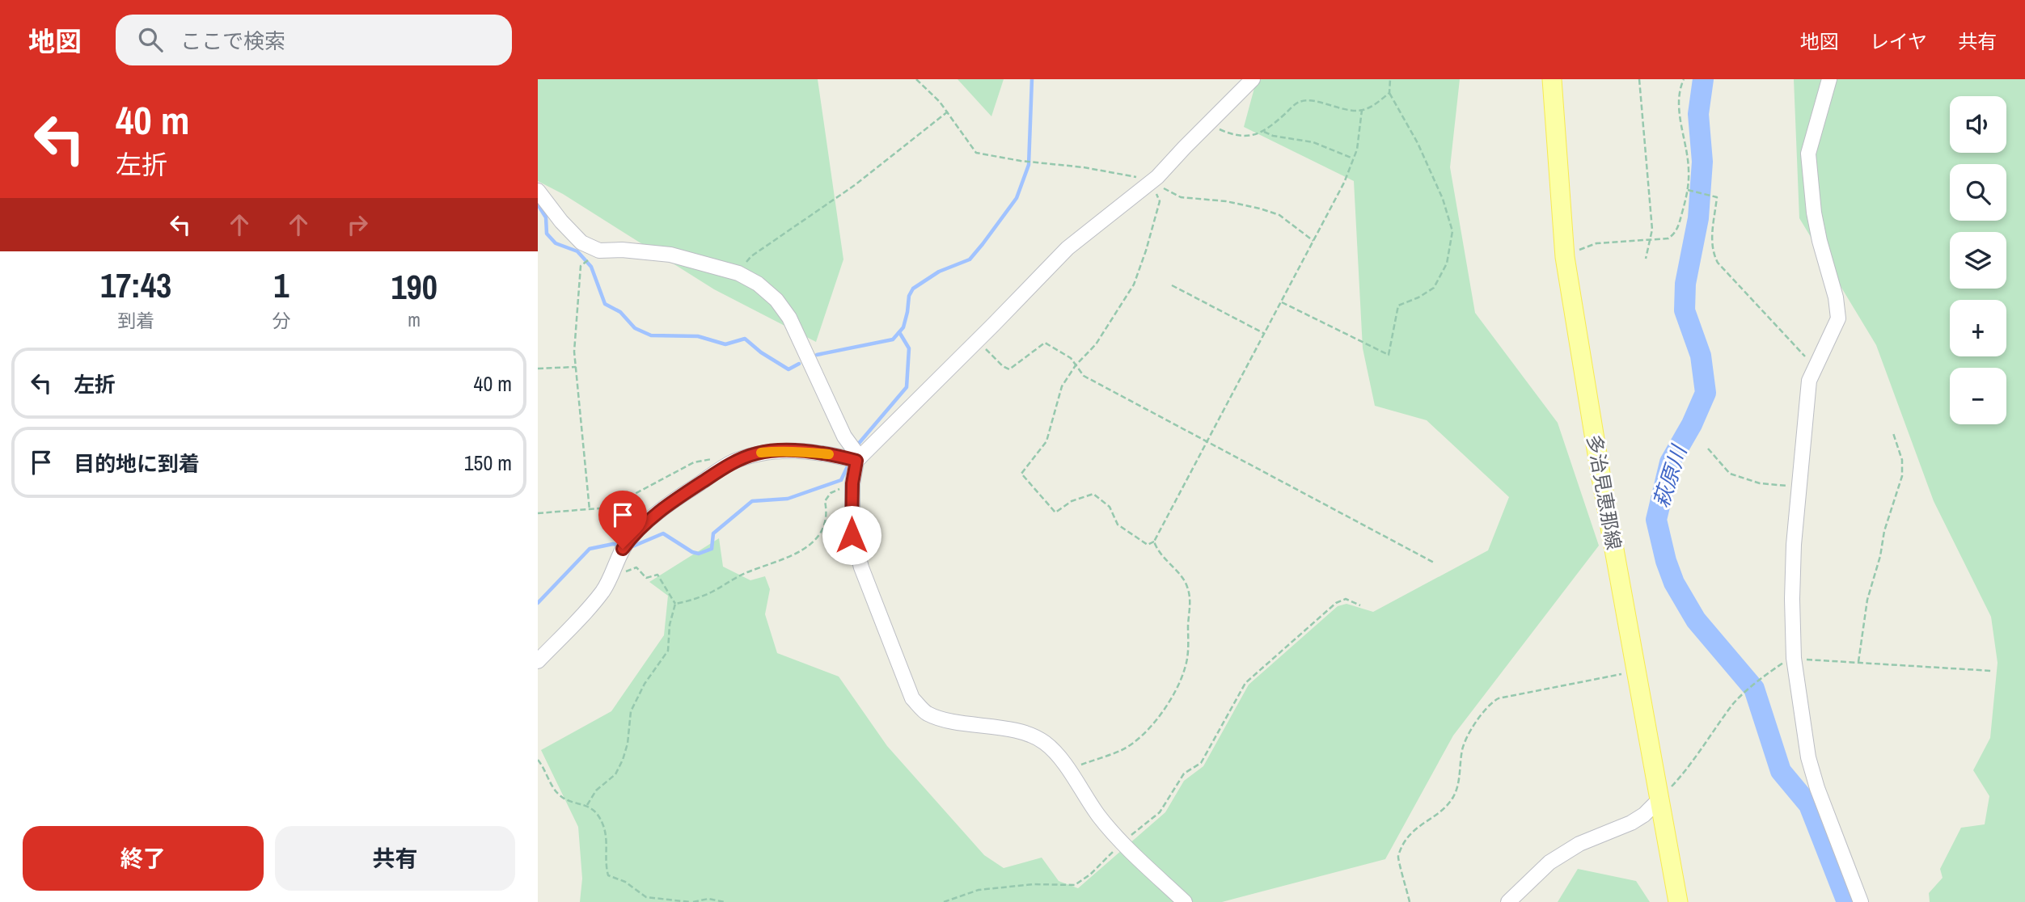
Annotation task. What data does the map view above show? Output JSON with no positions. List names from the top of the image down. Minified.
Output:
{"streets":{"main road":["多治見恵那線"]},"water":["萩原川"],"page":{"header":"地図","search":"ここで検索","nav":["地図","レイヤ","共有"],"turn":["40 m","左折"],"map_buttons":["+","−"],"eta":["17:43","到着","1","分","190","m"],"list":[{"name":"左折","value":"40 m"},{"name":"目的地に到着","value":"150 m"}],"buttons":["終了","共有"]}}
